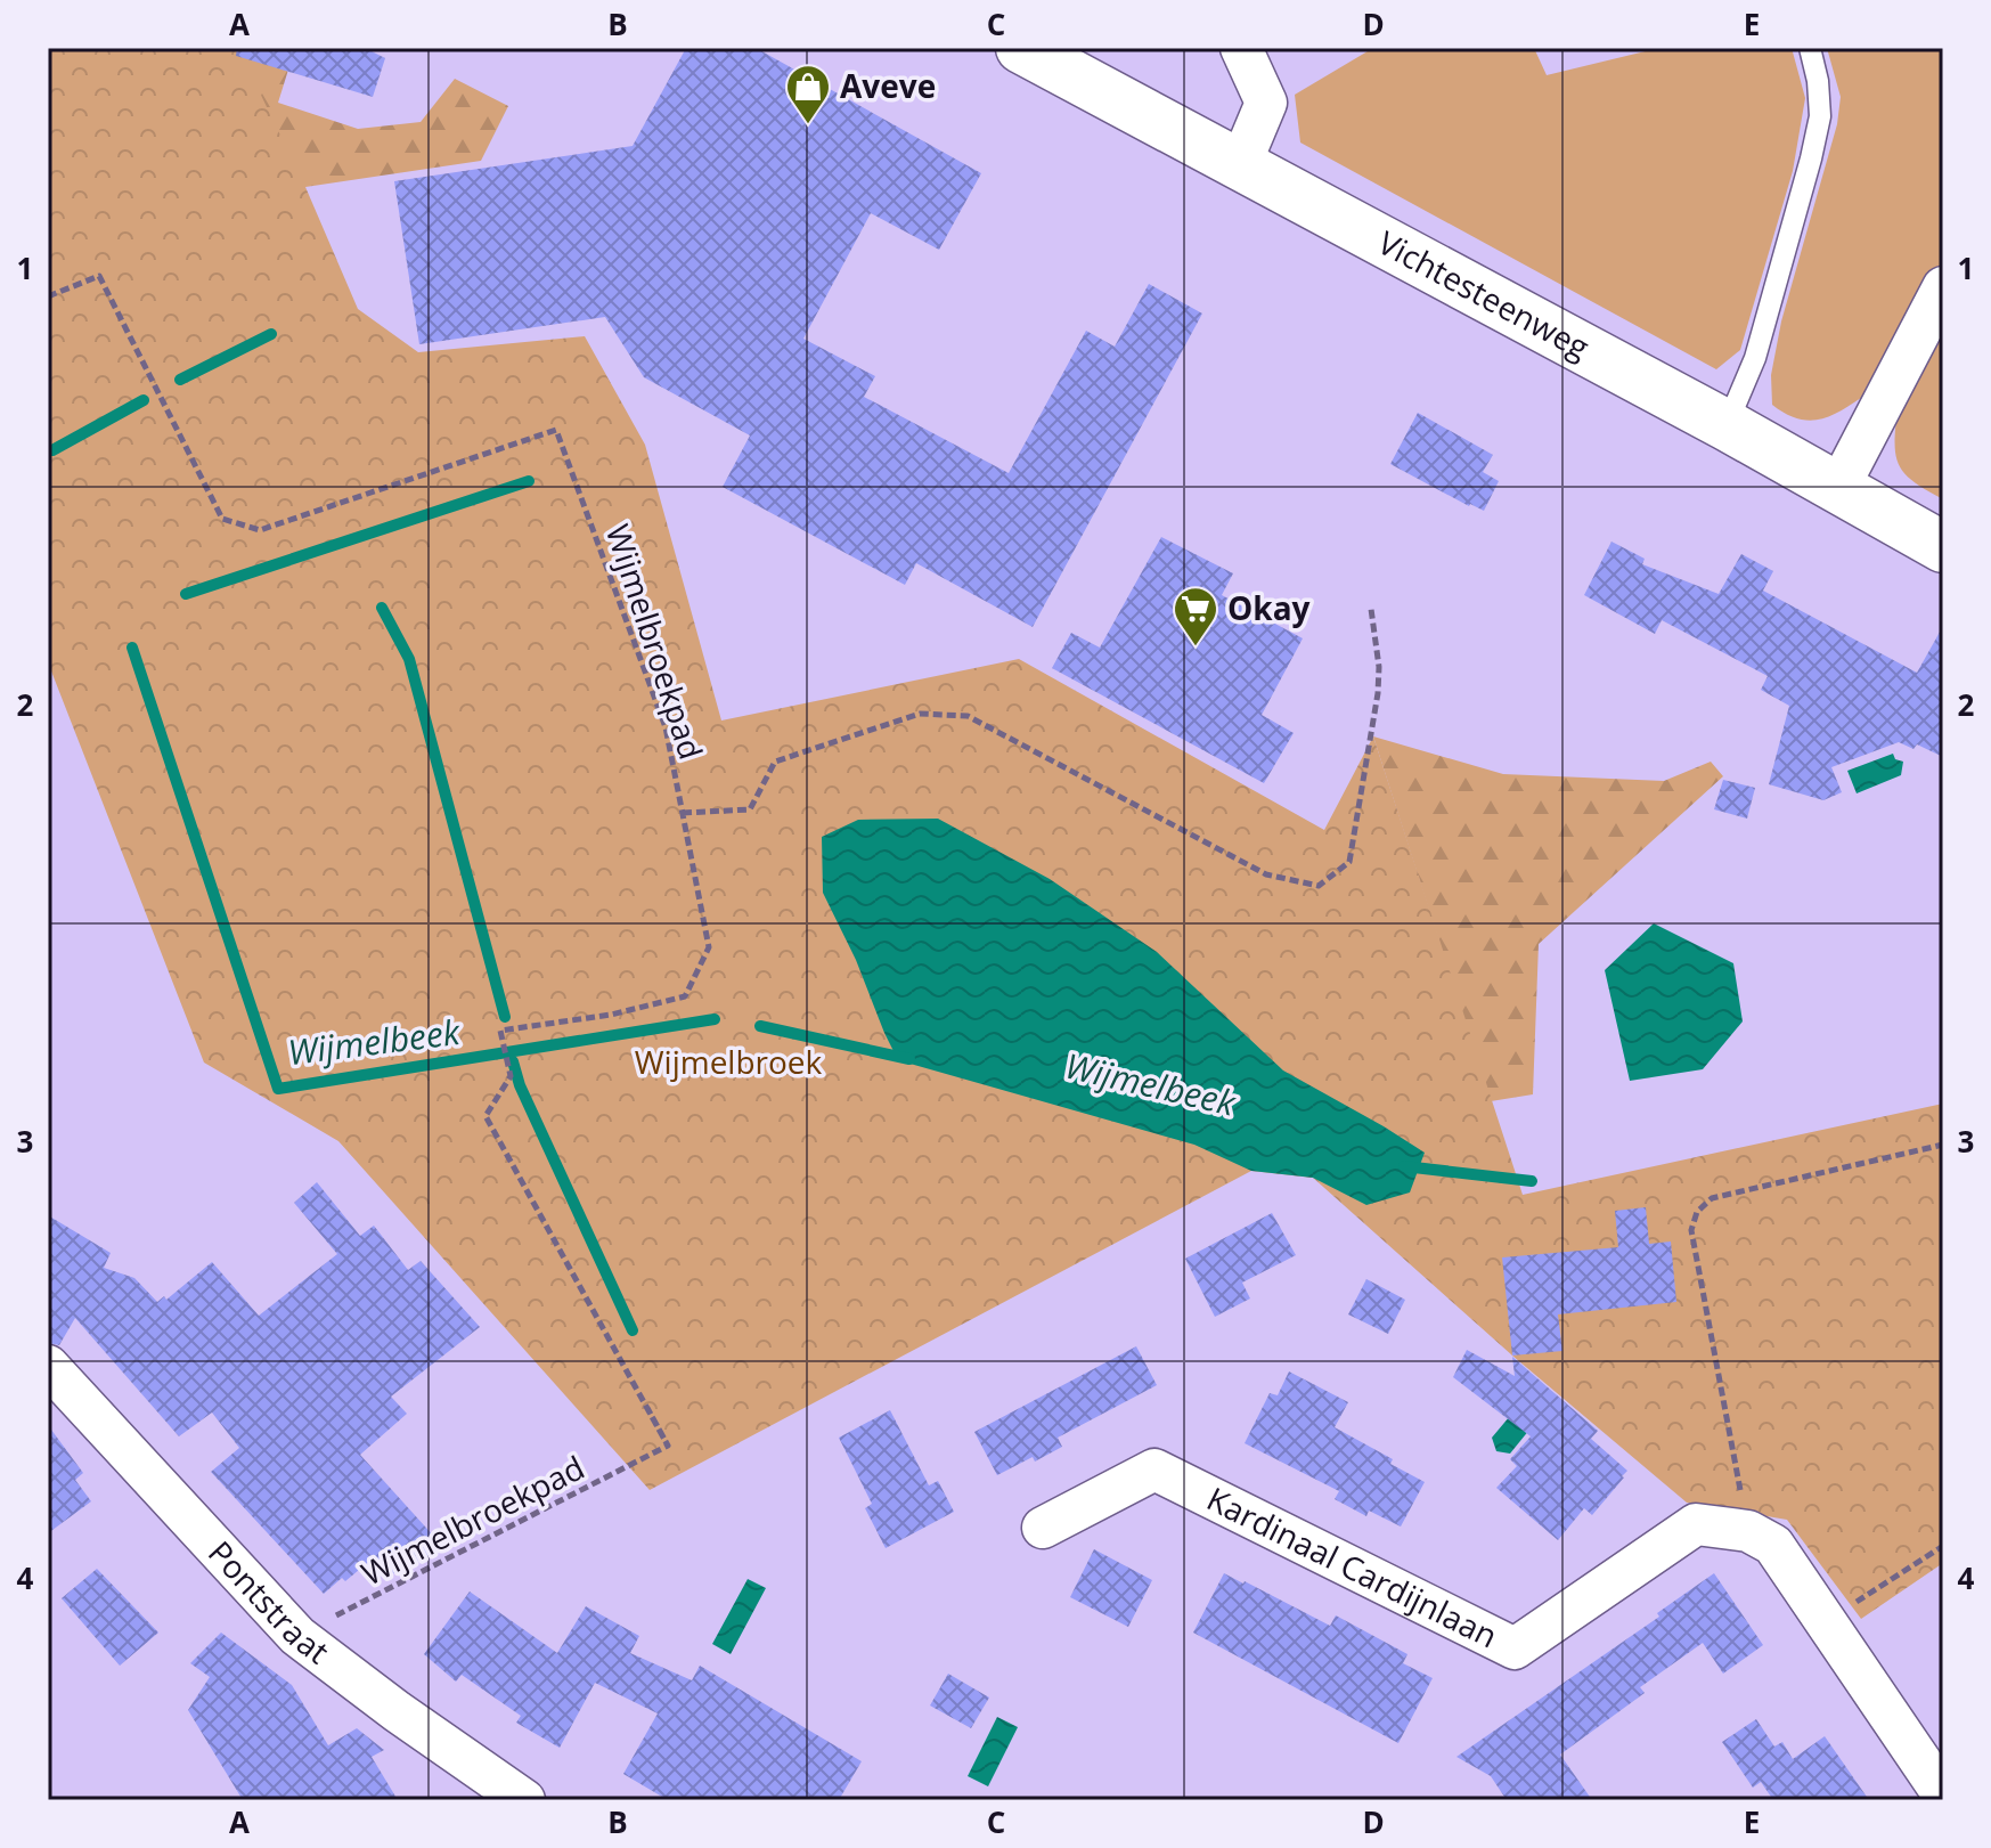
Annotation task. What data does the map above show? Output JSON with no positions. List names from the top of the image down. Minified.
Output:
{"streets":{"street":["Vichtesteenweg","Kardinaal Cardijnlaan","Pontstraat"],"path":["Wijmelbroekpad"]},"crossings":[["Wijmelbroekpad","Pontstraat"]],"water":["Wijmelbeek"],"parks":["Wijmelbroek"],"places":{"shop":["Aveve"],"supermarket":["Okay"]},"grid":{"columns":["A","B","C","D","E"],"rows":["1","2","3","4"]}}
